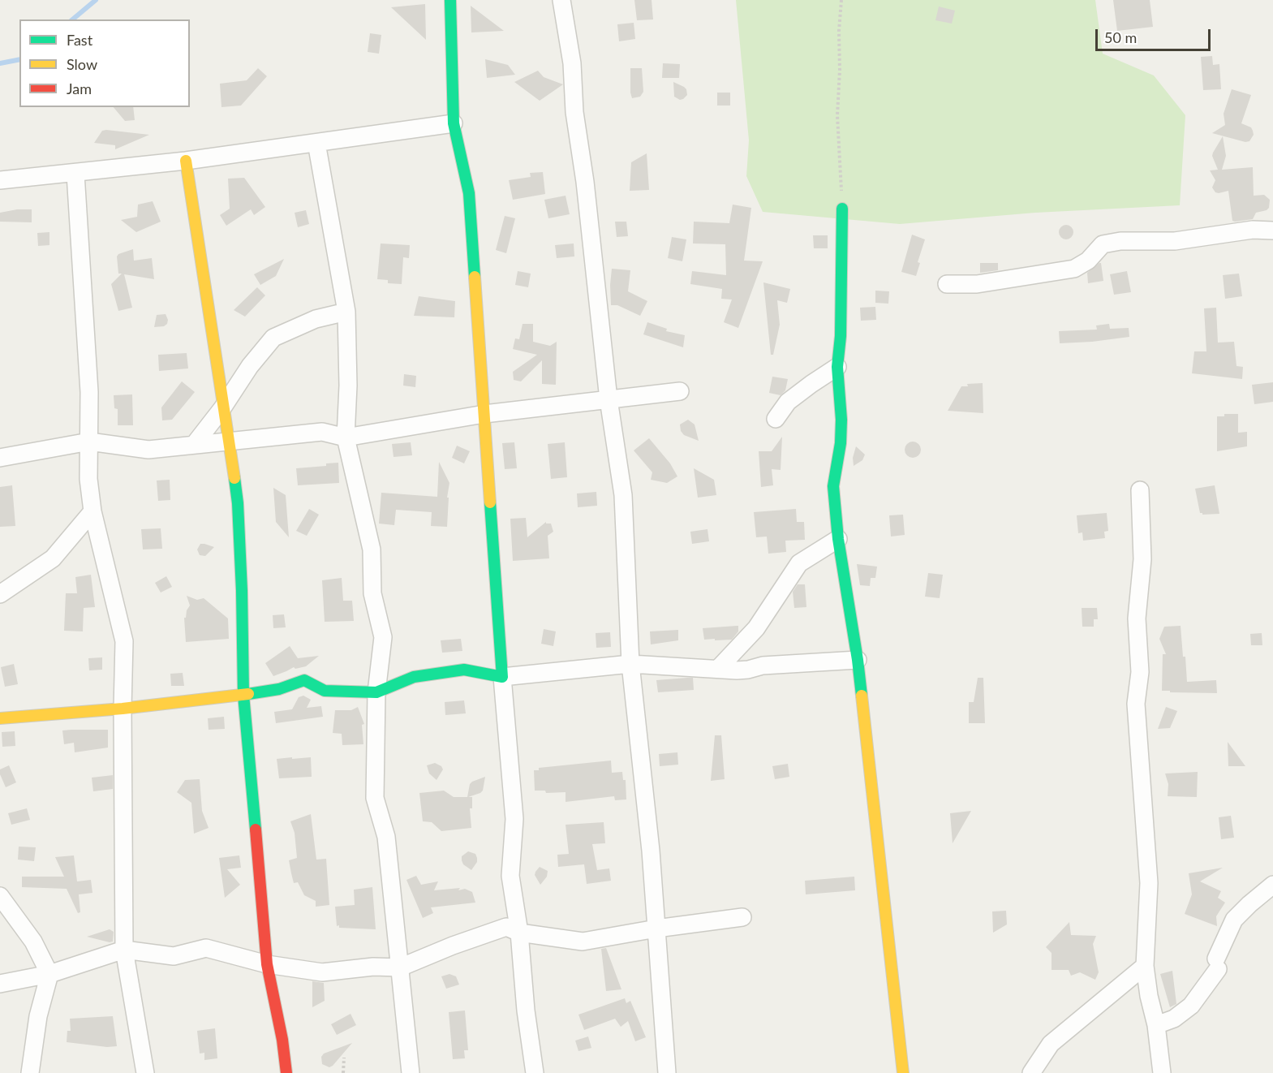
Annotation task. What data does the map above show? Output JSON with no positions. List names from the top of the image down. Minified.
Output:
{"legend":["Fast","Slow","Jam"],"scale_bar":"50 m"}
